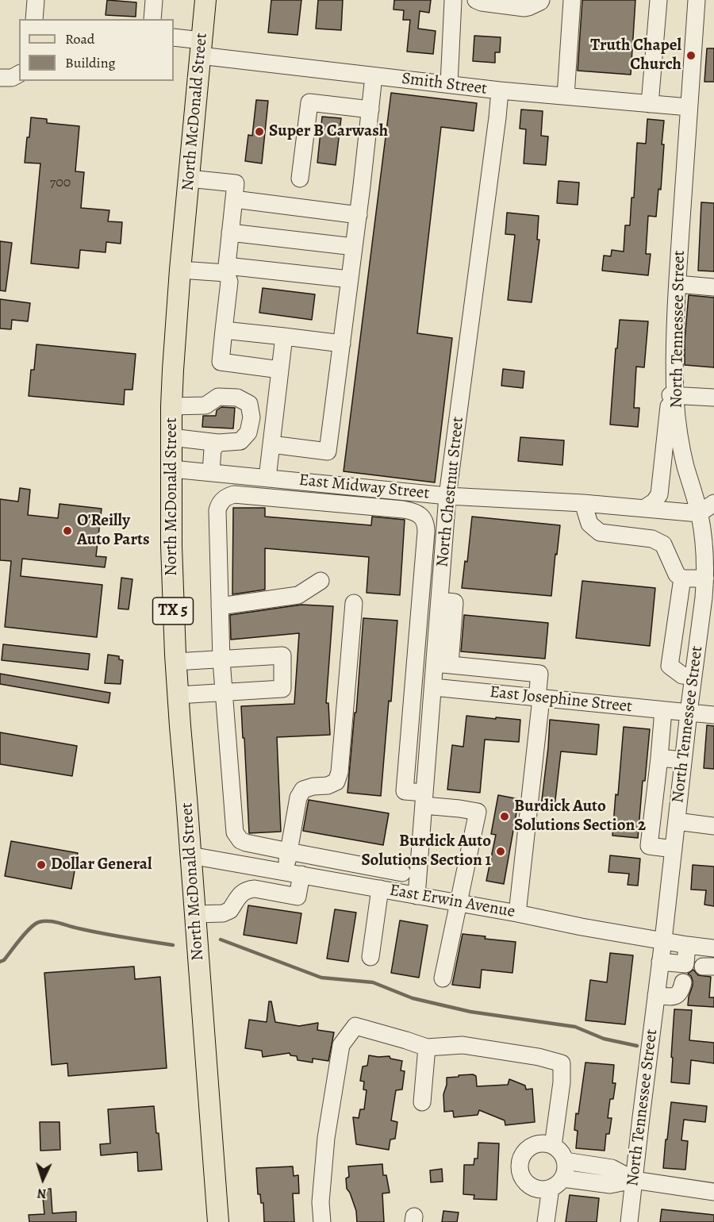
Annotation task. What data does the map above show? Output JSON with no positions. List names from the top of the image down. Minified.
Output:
{"streets":{"main road":["North McDonald Street","TX 5"],"street":["Smith Street","North Tennessee Street","East Midway Street","North Chestnut Street","East Josephine Street","East Erwin Avenue"]},"crossings":[["Smith Street","North McDonald Street"],["Smith Street","North Tennessee Street"],["Smith Street","North Chestnut Street"],["North McDonald Street","East Midway Street"],["North McDonald Street","East Erwin Avenue"],["North Tennessee Street","East Midway Street"],["North Tennessee Street","East Josephine Street"],["North Tennessee Street","East Erwin Avenue"],["East Midway Street","North Chestnut Street"],["North Chestnut Street","East Josephine Street"],["North Chestnut Street","East Erwin Avenue"]],"places":["Truth Chapel Church","Super B Carwash","O'Reilly Auto Parts","Burdick Auto Solutions Section 2","Burdick Auto Solutions Section 1","Dollar General"],"house_numbers":["700"],"legend":["Road","Building"],"north":"bottom"}
